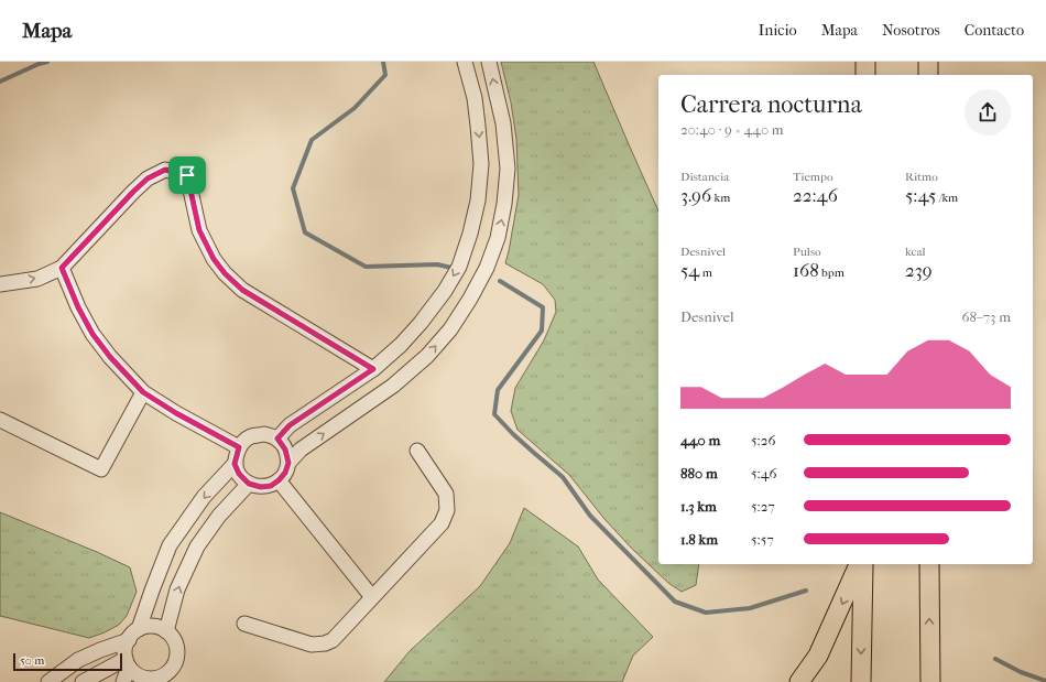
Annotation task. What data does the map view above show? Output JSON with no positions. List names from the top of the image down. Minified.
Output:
{"scale_bar":"50 m","page":{"header":"Mapa","nav":["Inicio","Mapa","Nosotros","Contacto"],"heading":["Carrera nocturna","20:40 · 9 × 440 m"],"stats":[["Distancia","3.96 km"],["Tiempo","22:46"],["Ritmo","5:45 /km"],["Desnivel","54 m"],["Pulso","168 bpm"],["kcal","239"]],"chart":["Desnivel","68–73 m"],"list":[{"name":"440 m","note":"5:26"},{"name":"880 m","note":"5:46"},{"name":"1.3 km","note":"5:27"},{"name":"1.8 km","note":"5:57"}],"scale":"50 m"}}
